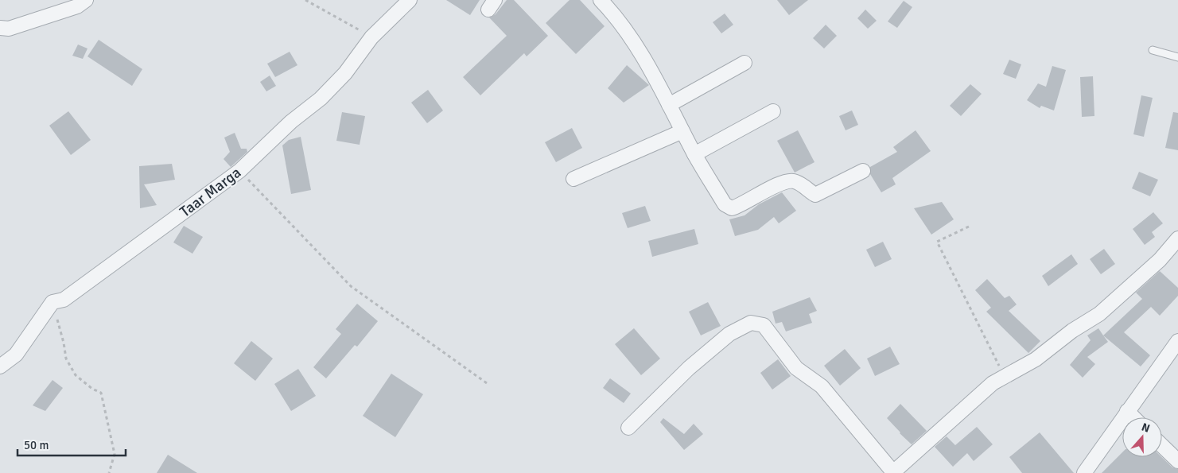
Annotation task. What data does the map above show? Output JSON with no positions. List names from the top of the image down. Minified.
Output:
{"streets":{"street":["Taar Marga"]},"scale_bar":"50 m","north":"top"}
